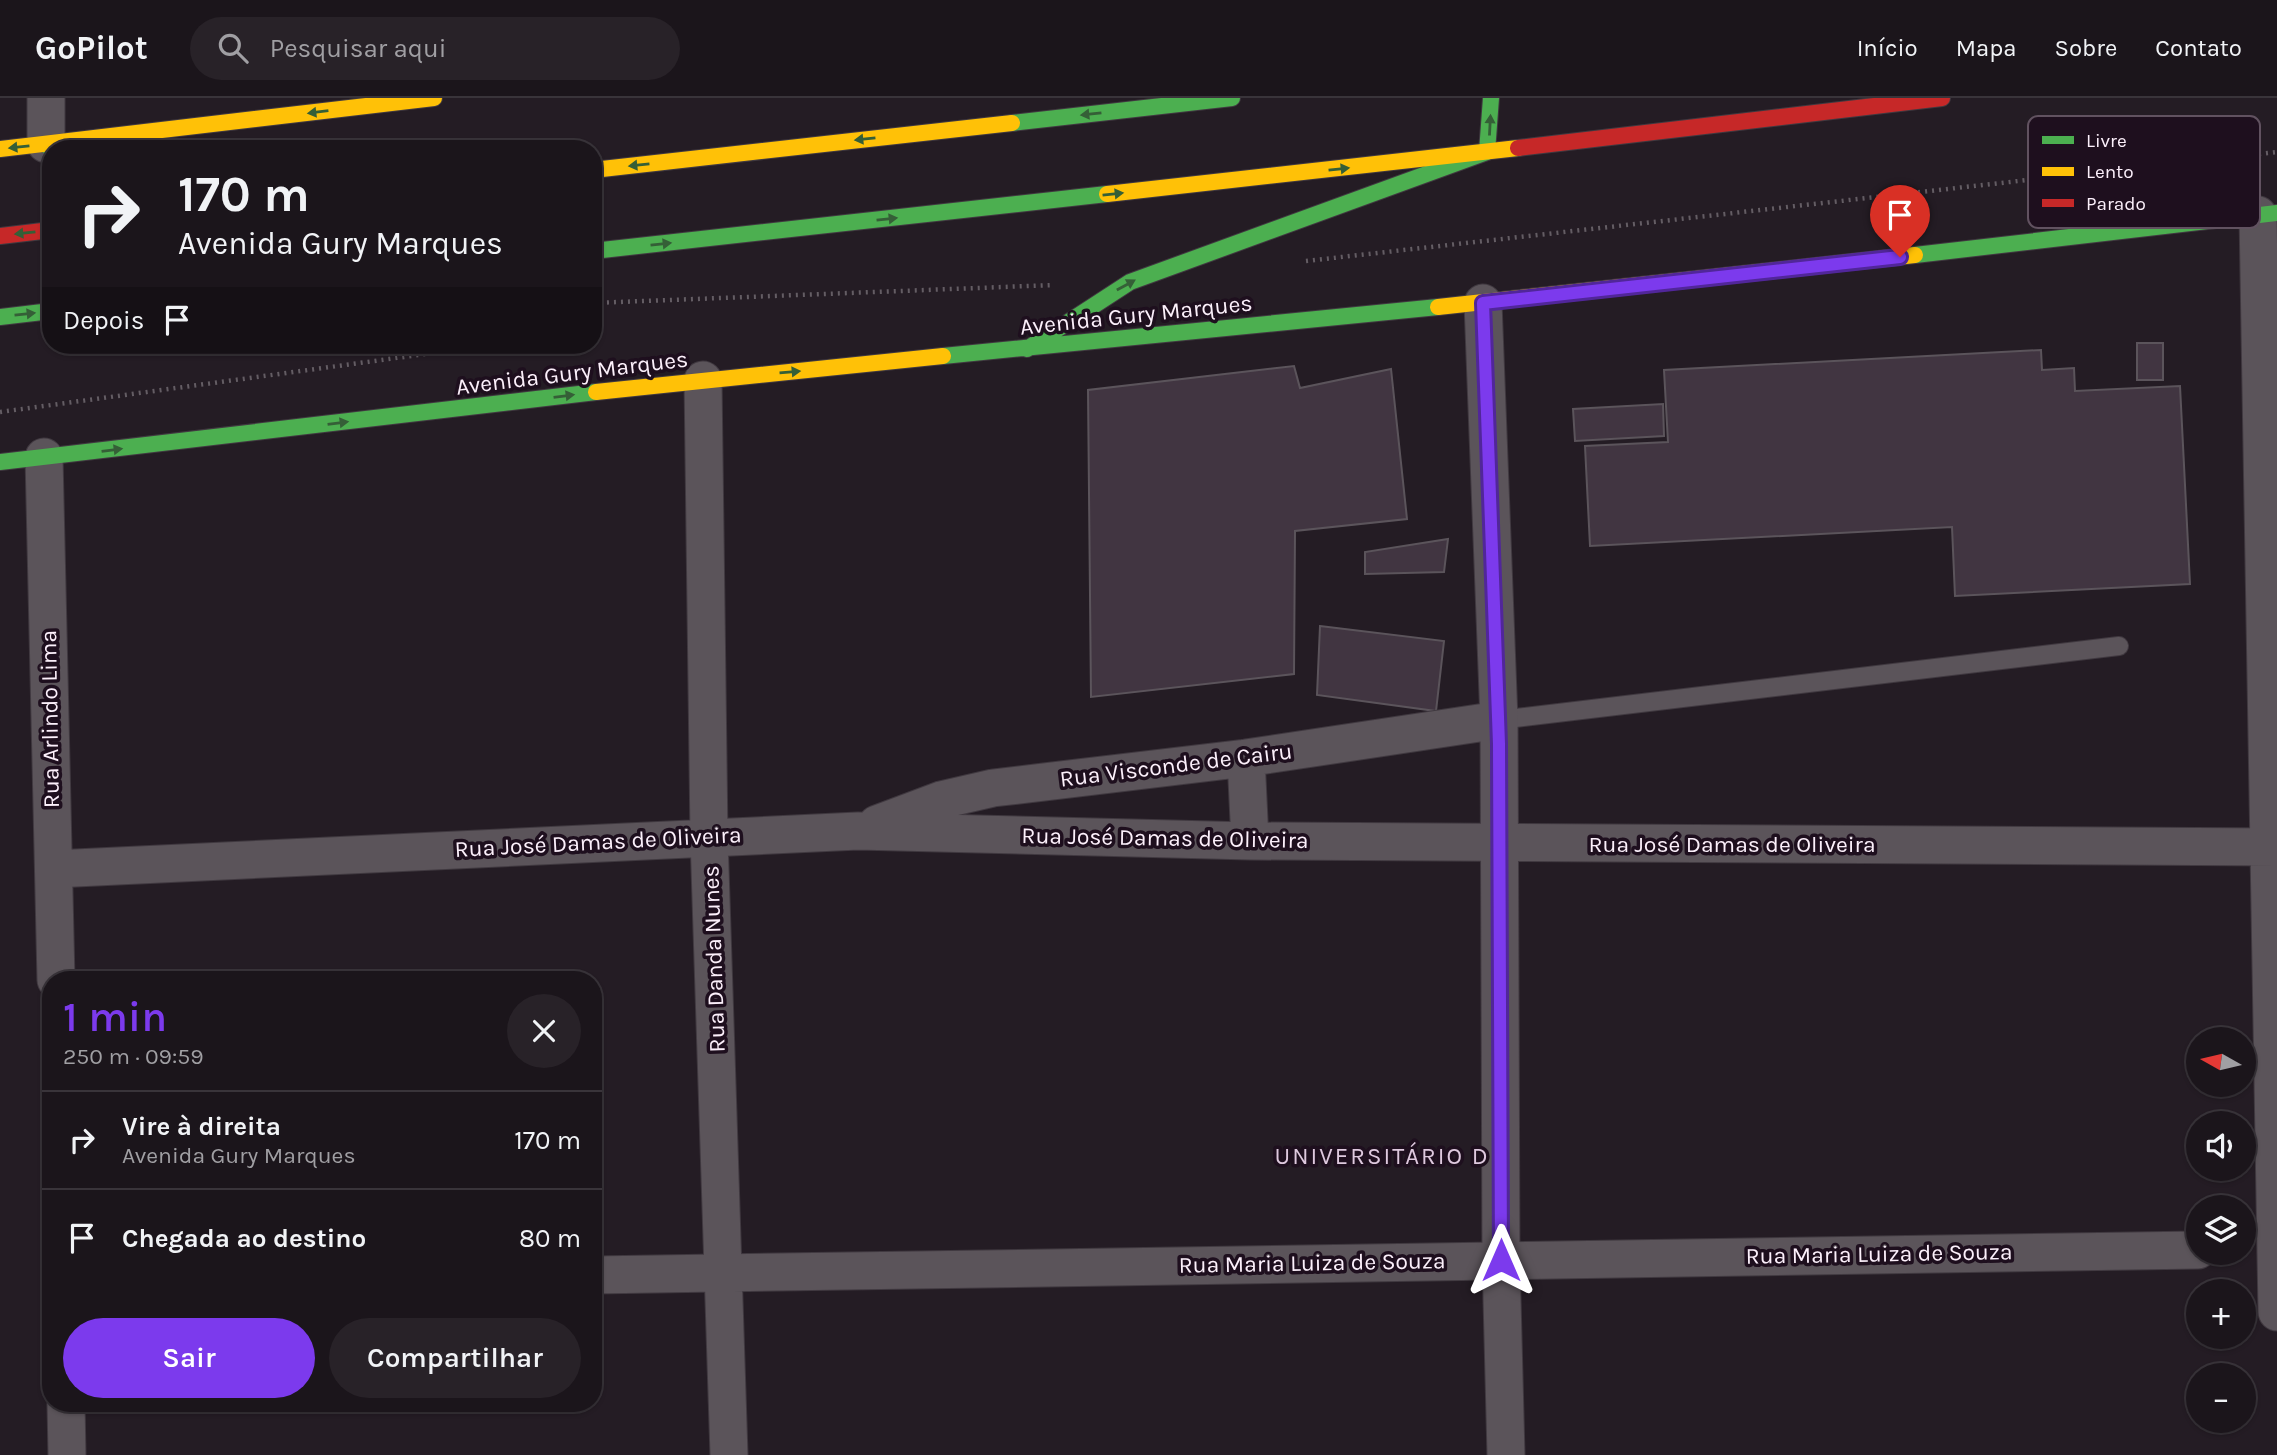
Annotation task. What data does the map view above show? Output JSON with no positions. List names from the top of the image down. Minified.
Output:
{"streets":{"main road":["Avenida Gury Marques"],"street":["Rua Arlindo Lima","Rua Visconde de Cairu","Rua José Damas de Oliveira","Rua Danda Nunes","Rua Maria Luiza de Souza"]},"crossings":[["Avenida Gury Marques","Rua Arlindo Lima"],["Avenida Gury Marques","Rua Danda Nunes"],["Rua Arlindo Lima","Rua José Damas de Oliveira"],["Rua Visconde de Cairu","Rua José Damas de Oliveira"],["Rua José Damas de Oliveira","Rua Danda Nunes"],["Rua Danda Nunes","Rua Maria Luiza de Souza"]],"one_way":["Avenida Gury Marques"],"districts":["UNIVERSITÁRIO D"],"legend":["Livre","Lento","Parado"],"north":"left","page":{"header":"GoPilot","search":"Pesquisar aqui","nav":["Início","Mapa","Sobre","Contato"],"turn":["170 m","Avenida Gury Marques"],"then":"Depois","heading":["1 min","250 m · 09:59"],"map_buttons":["+","−"],"list":[{"name":"Vire à direita","note":"Avenida Gury Marques","value":"170 m"},{"name":"Chegada ao destino","value":"80 m"}],"buttons":["Sair","Compartilhar"]}}
